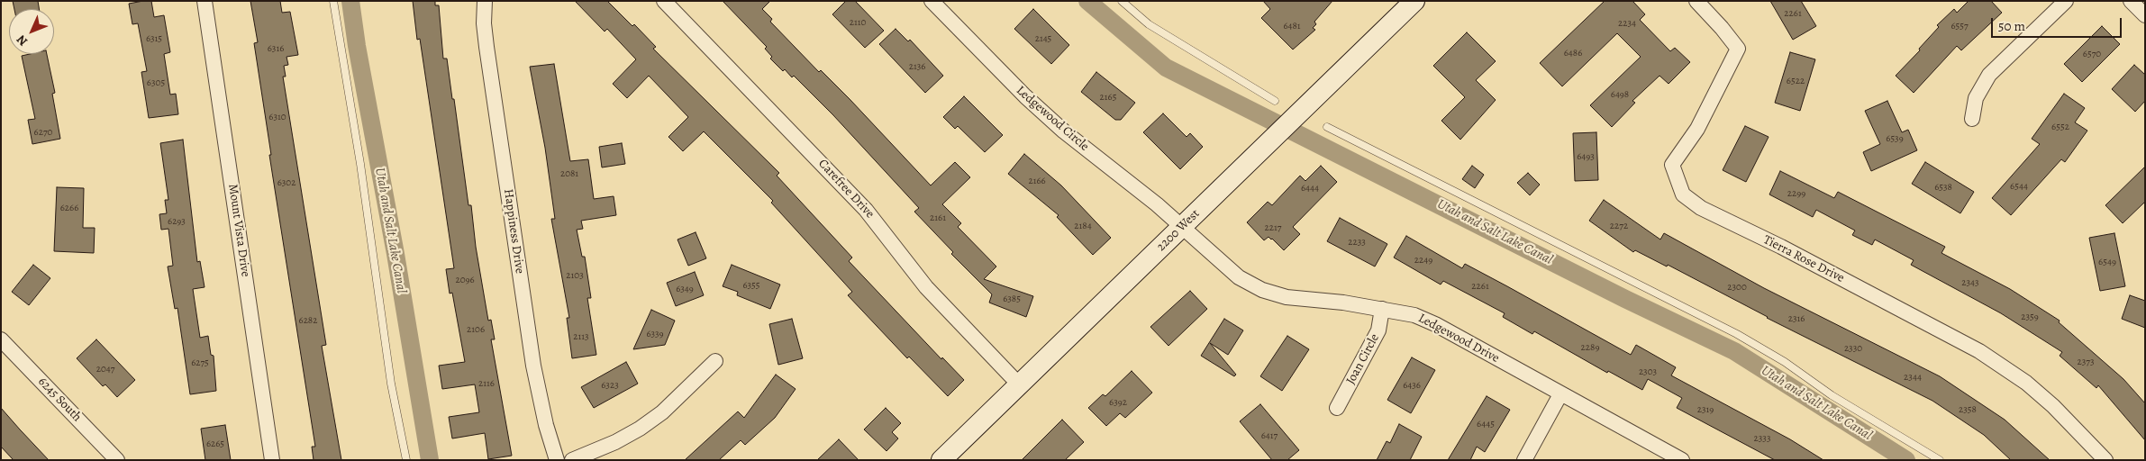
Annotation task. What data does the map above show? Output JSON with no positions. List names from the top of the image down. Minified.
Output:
{"streets":{"street":["Ledgewood Circle","Carefree Drive","Mount Vista Drive","2200 West","Happiness Drive","Tierra Rose Drive","Ledgewood Drive","Joan Circle","6245 South"]},"crossings":[["Ledgewood Circle","2200 West"],["Ledgewood Circle","Ledgewood Drive"],["Carefree Drive","2200 West"],["2200 West","Ledgewood Drive"],["Ledgewood Drive","Joan Circle"]],"water":["Utah and Salt Lake Canal"],"house_numbers":["2261","2110","2234","6481","6557","6315","2145","6316","6486","6570","2136","6522","6305","6498","2165","6310","6552","6270","6539","6493","2081","2166","6302","6544","6538","6444","2299","6266","2161","6293","2184","2272","2217","2233","2249","6549","2103","2096","2343","6355","2261","2300","6349","6385","2359","2316","6282","2106","6339","2113","2289","2330","2373","6275","2047","2303","2344","2116","6323","6436","6392","2319","2358","6445","6417","2333","6265"],"scale_bar":"50 m","north":"bottom left"}
